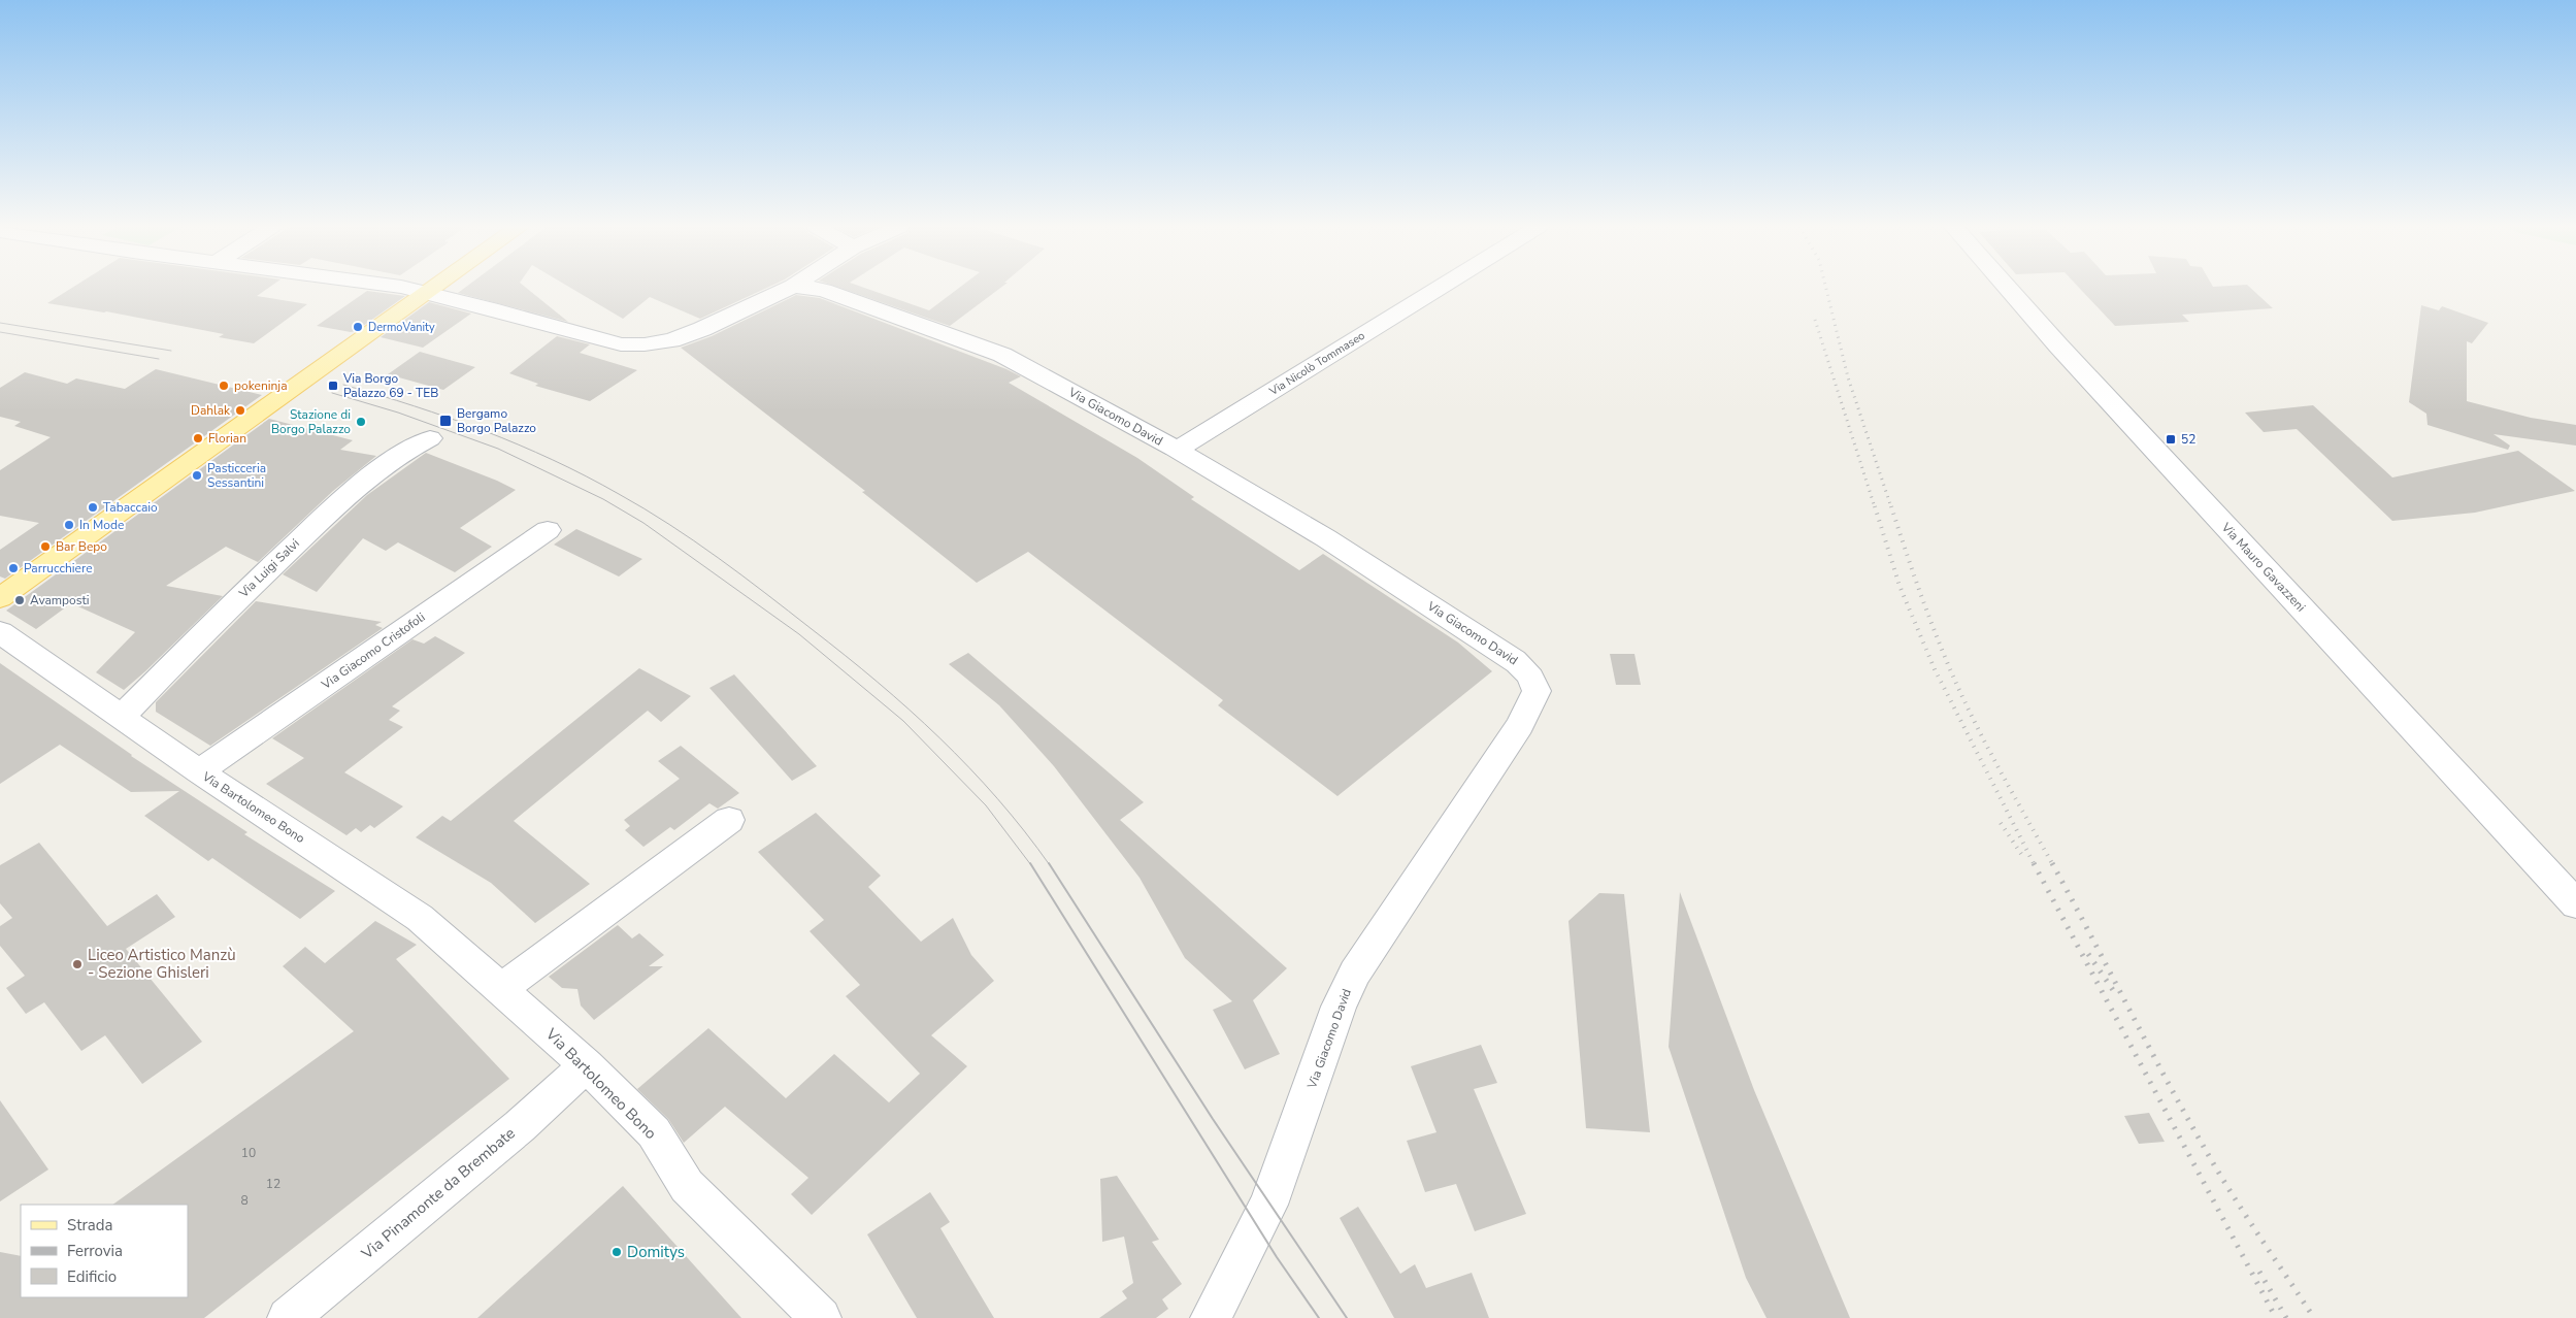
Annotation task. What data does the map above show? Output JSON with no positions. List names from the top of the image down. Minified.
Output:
{"streets":{"street":["Via Nicolò Tommaseo","Via Giacomo David","Via Mauro Gavazzeni","Via Luigi Salvi","Via Giacomo Cristofoli","Via Bartolomeo Bono","Via Pinamonte da Brembate"]},"crossings":[["Via Nicolò Tommaseo","Via Giacomo David"],["Via Luigi Salvi","Via Bartolomeo Bono"],["Via Giacomo Cristofoli","Via Bartolomeo Bono"],["Via Bartolomeo Bono","Via Pinamonte da Brembate"]],"places":{"other":["DermoVanity","pokeninja","Dahlak","Stazione di Borgo Palazzo","Florian","Pasticceria Sessantini","Tabaccaio","In Mode","Bar Bepo","Parrucchiere","Avamposti","Liceo Artistico Manzù - Sezione Ghisleri","Domitys"],"transit":["Via Borgo Palazzo 69 - TEB","Bergamo Borgo Palazzo","52"]},"house_numbers":["10","12","8"],"legend":["Strada","Ferrovia","Edificio"]}
